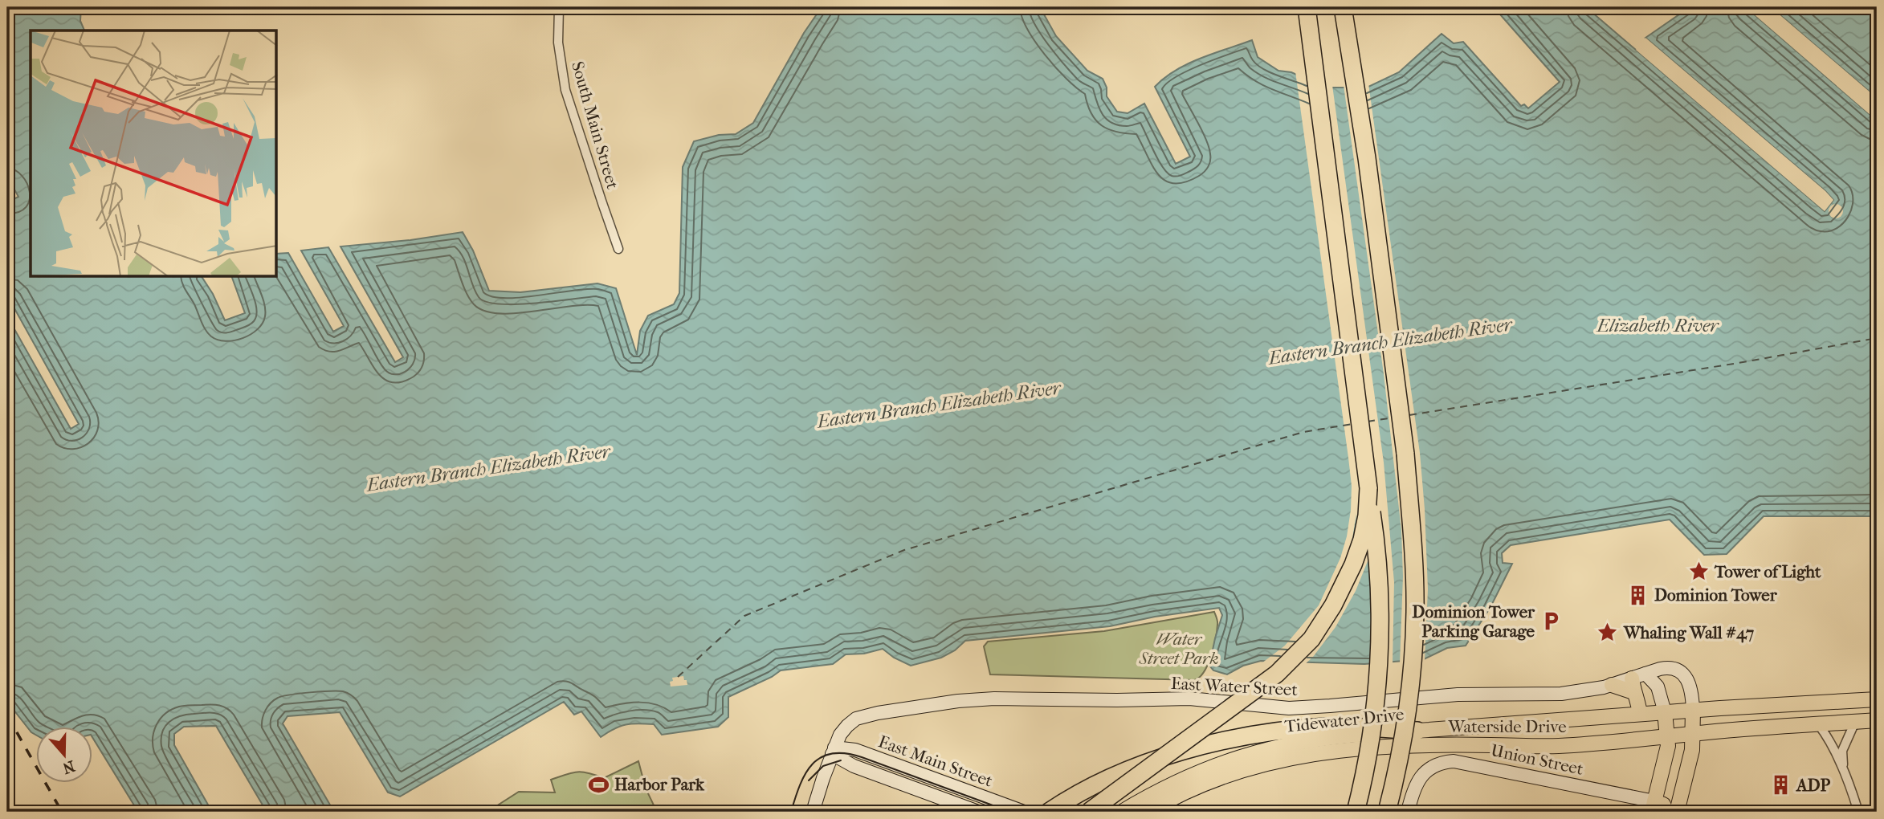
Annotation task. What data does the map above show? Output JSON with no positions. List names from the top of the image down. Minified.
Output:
{"streets":{"main road":["East Water Street","Tidewater Drive","Waterside Drive","Union Street","East Main Street"],"street":["South Main Street"]},"crossings":[["East Water Street","East Main Street"],["Tidewater Drive","Waterside Drive"]],"water":["Elizabeth River","Eastern Branch Elizabeth River"],"parks":["Water Street Park"],"places":{"place":["Tower of Light","Whaling Wall #47"],"building":["Dominion Tower","ADP"],"parking":["Dominion Tower Parking Garage"],"sports":["Harbor Park"]},"north":"bottom"}
